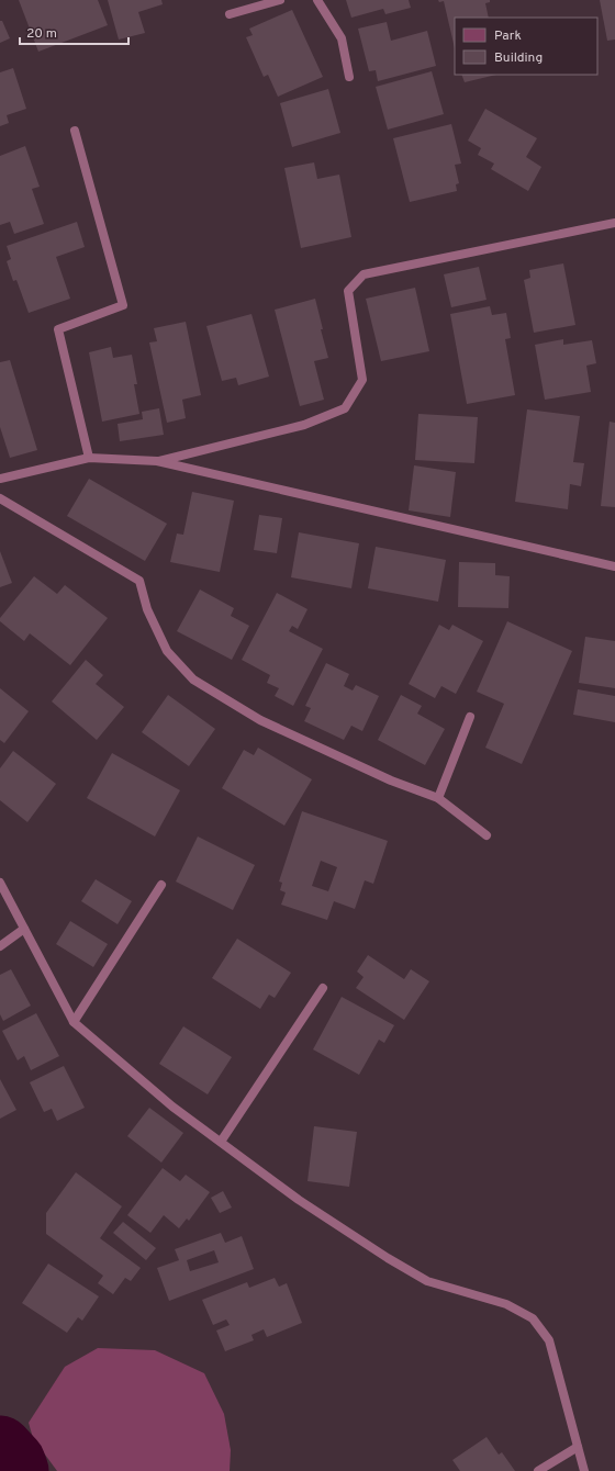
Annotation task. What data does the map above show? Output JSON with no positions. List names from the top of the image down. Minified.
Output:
{"legend":["Park","Building"],"scale_bar":"20 m"}
